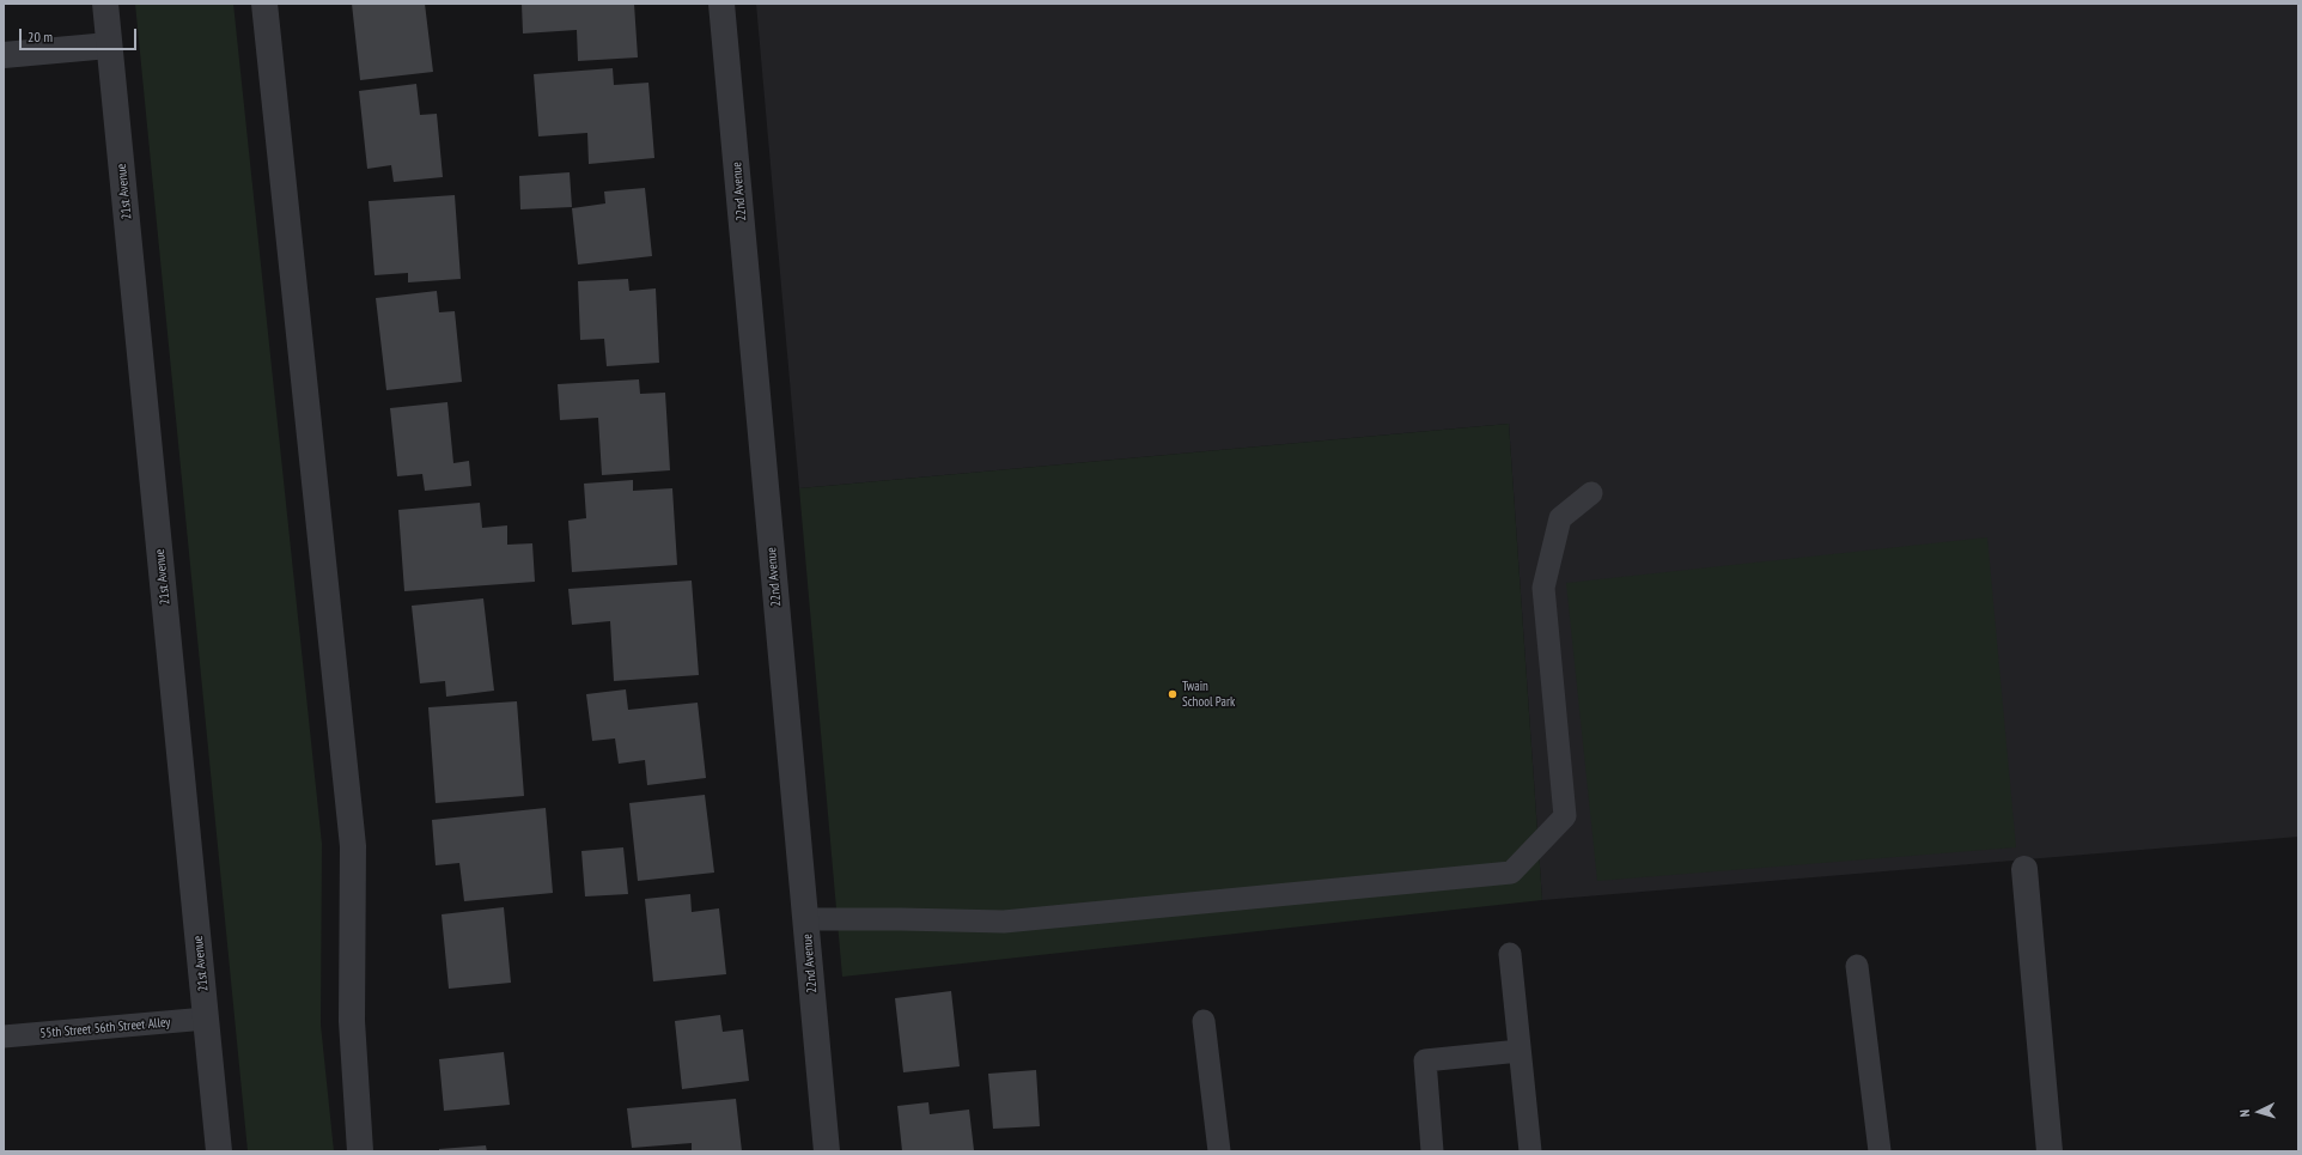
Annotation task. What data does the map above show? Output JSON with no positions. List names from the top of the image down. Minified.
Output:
{"streets":{"street":["21st Avenue","22nd Avenue"],"lane":["55th Street 56th Street Alley"]},"crossings":[["21st Avenue","55th Street 56th Street Alley"]],"places":["Twain School Park"],"scale_bar":"20 m","north":"left"}
